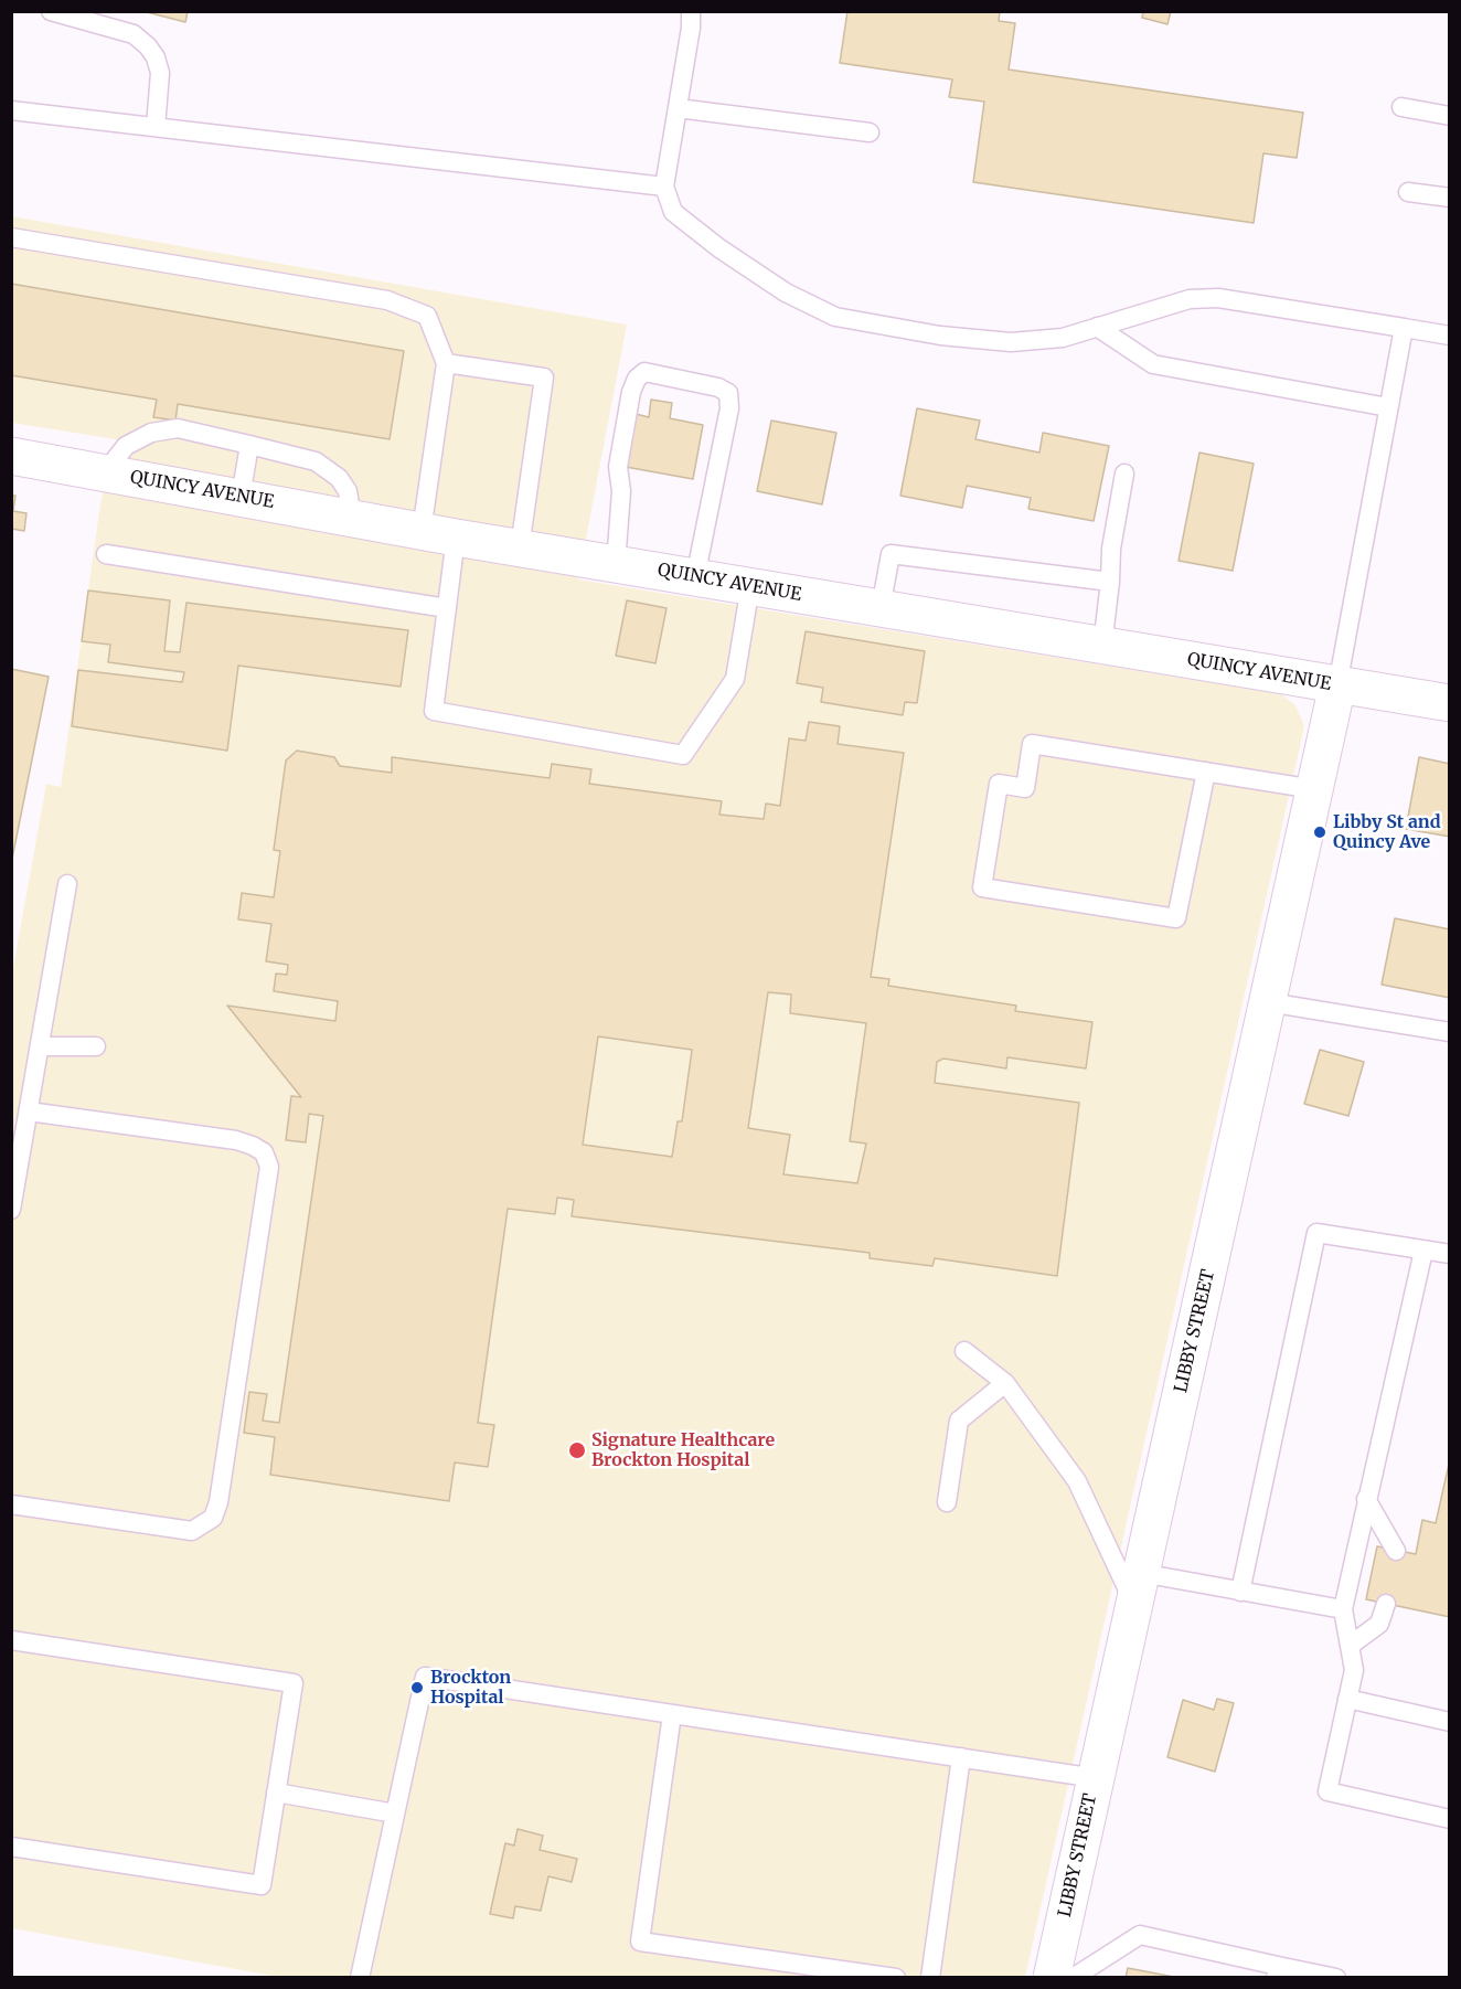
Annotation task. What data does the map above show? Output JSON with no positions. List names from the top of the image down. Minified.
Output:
{"streets":{"street":["QUINCY AVENUE","LIBBY STREET"]},"crossings":[["QUINCY AVENUE","LIBBY STREET"]],"places":["Libby St and Quincy Ave","Signature Healthcare Brockton Hospital","Brockton Hospital"]}
